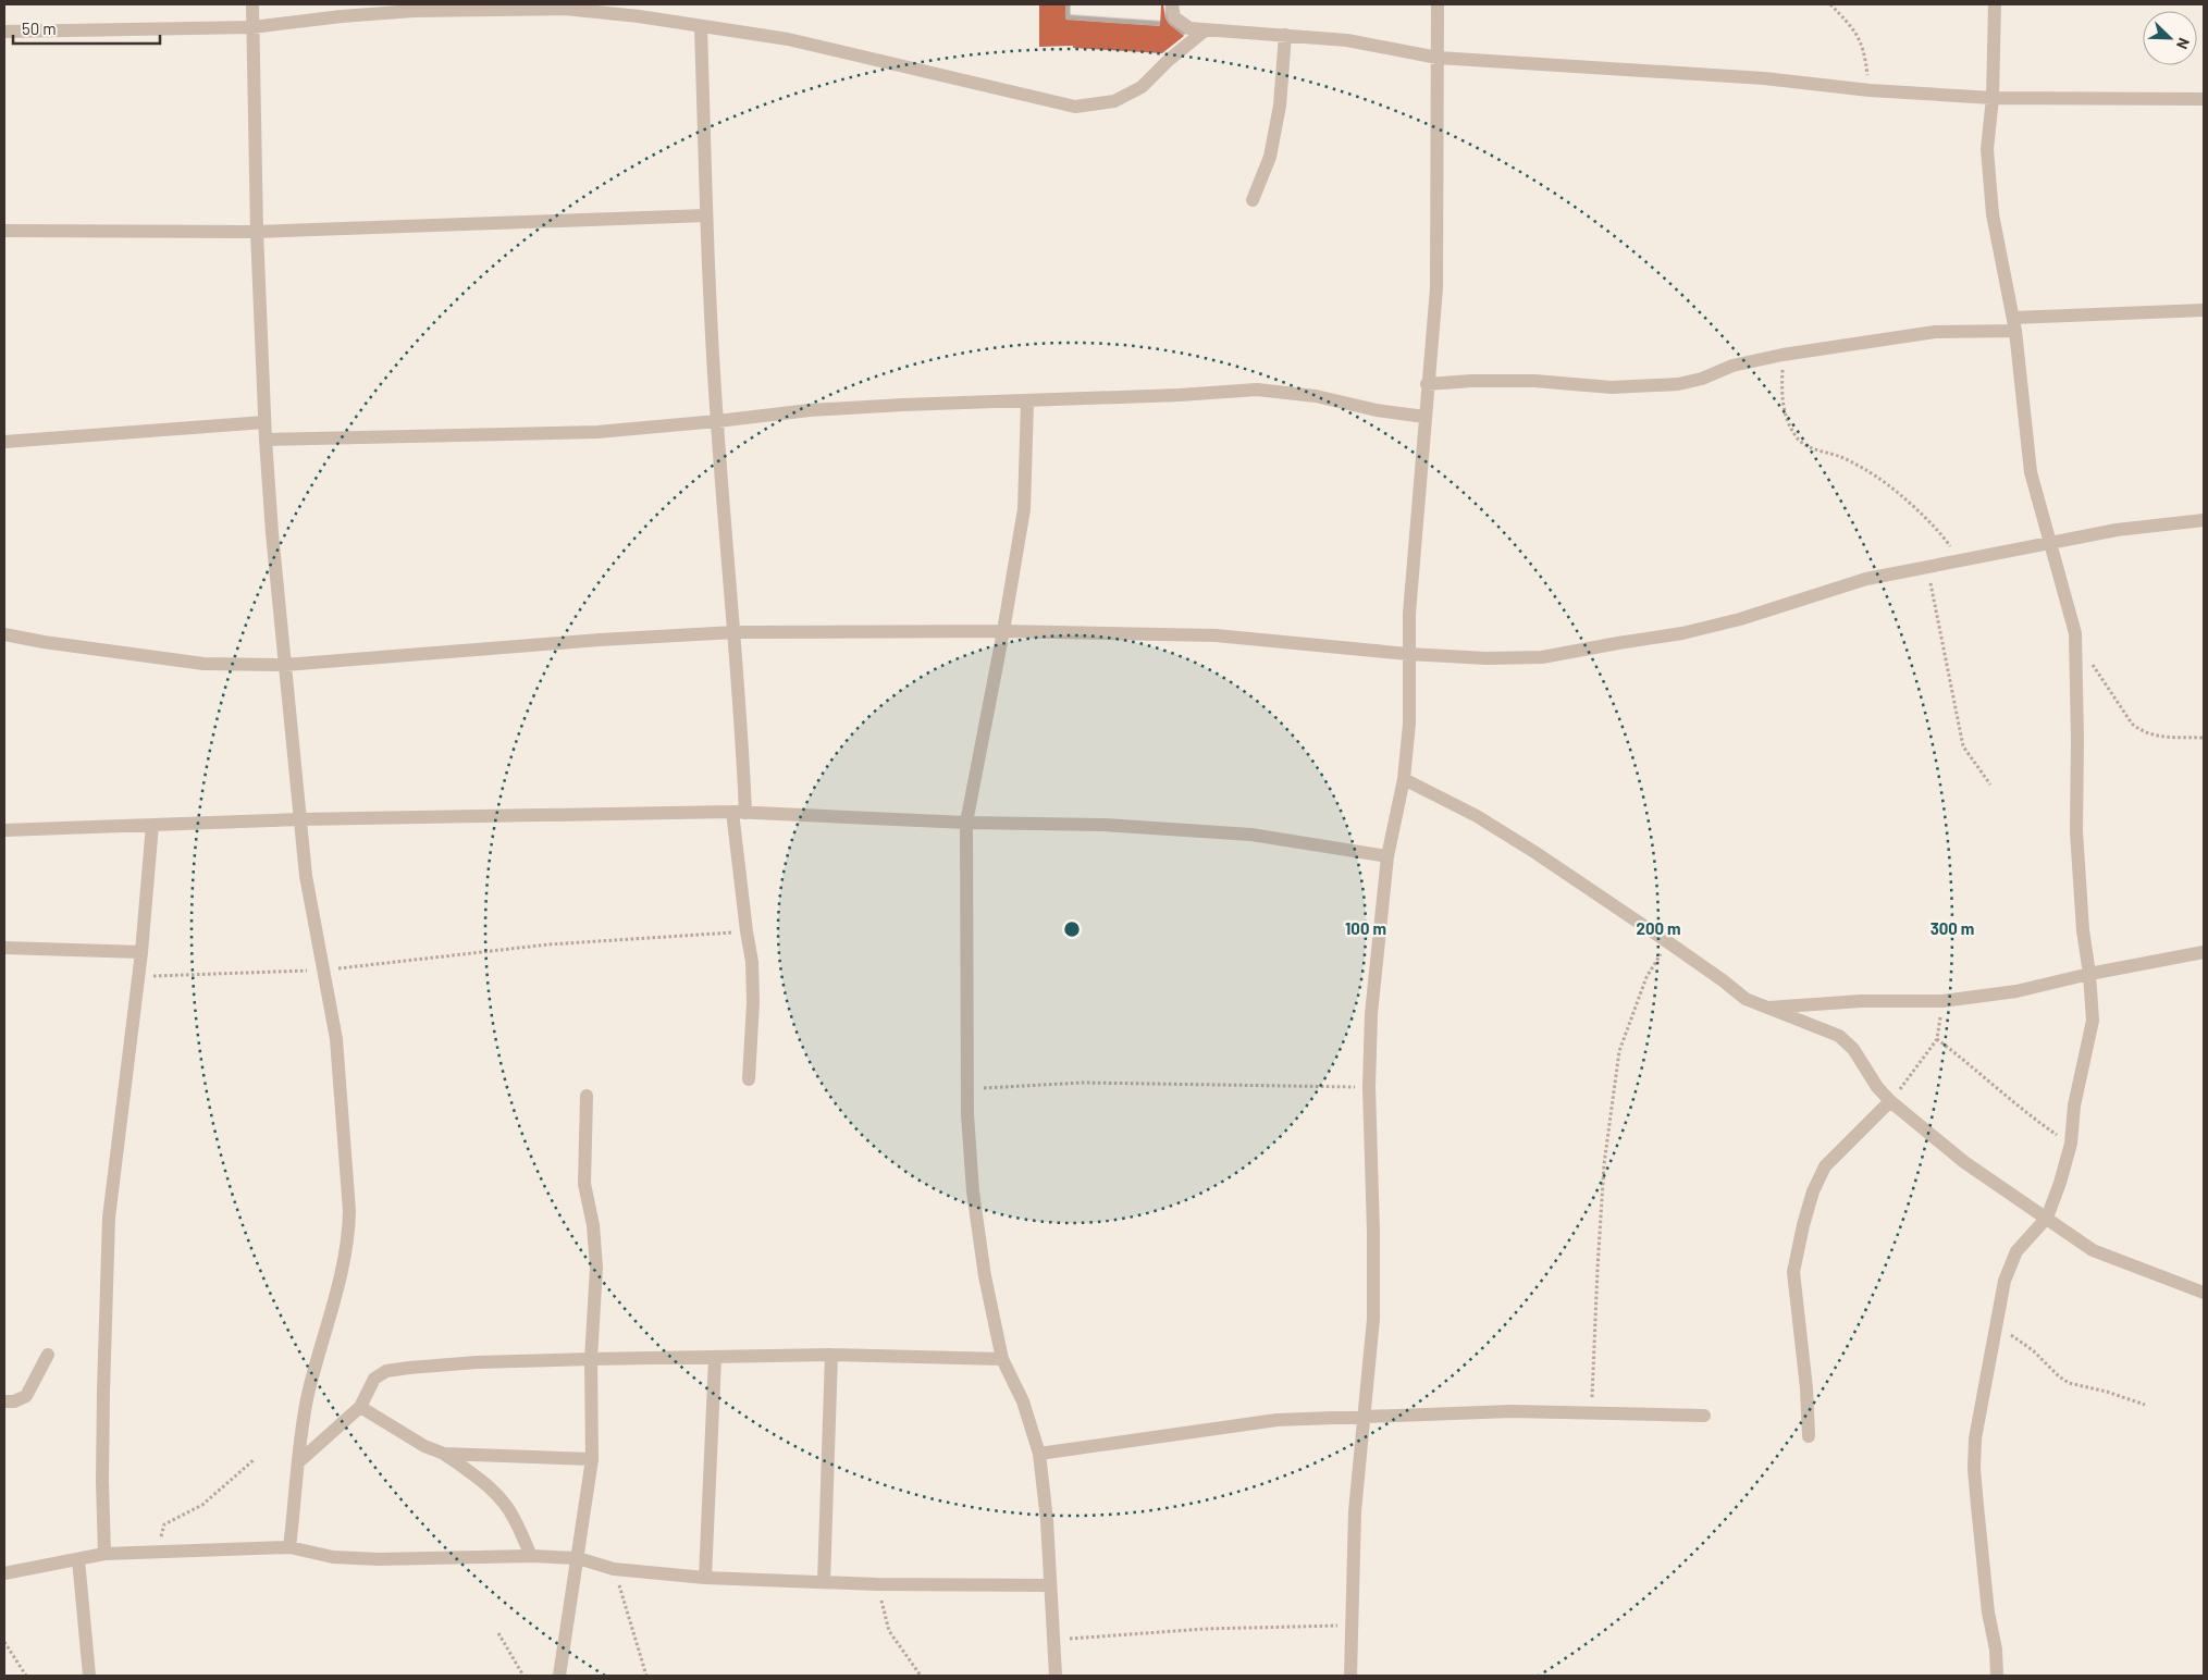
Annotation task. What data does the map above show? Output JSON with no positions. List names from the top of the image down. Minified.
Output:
{"scale_bar":"50 m","north":"bottom right","rings":["100 m","200 m","300 m"]}
